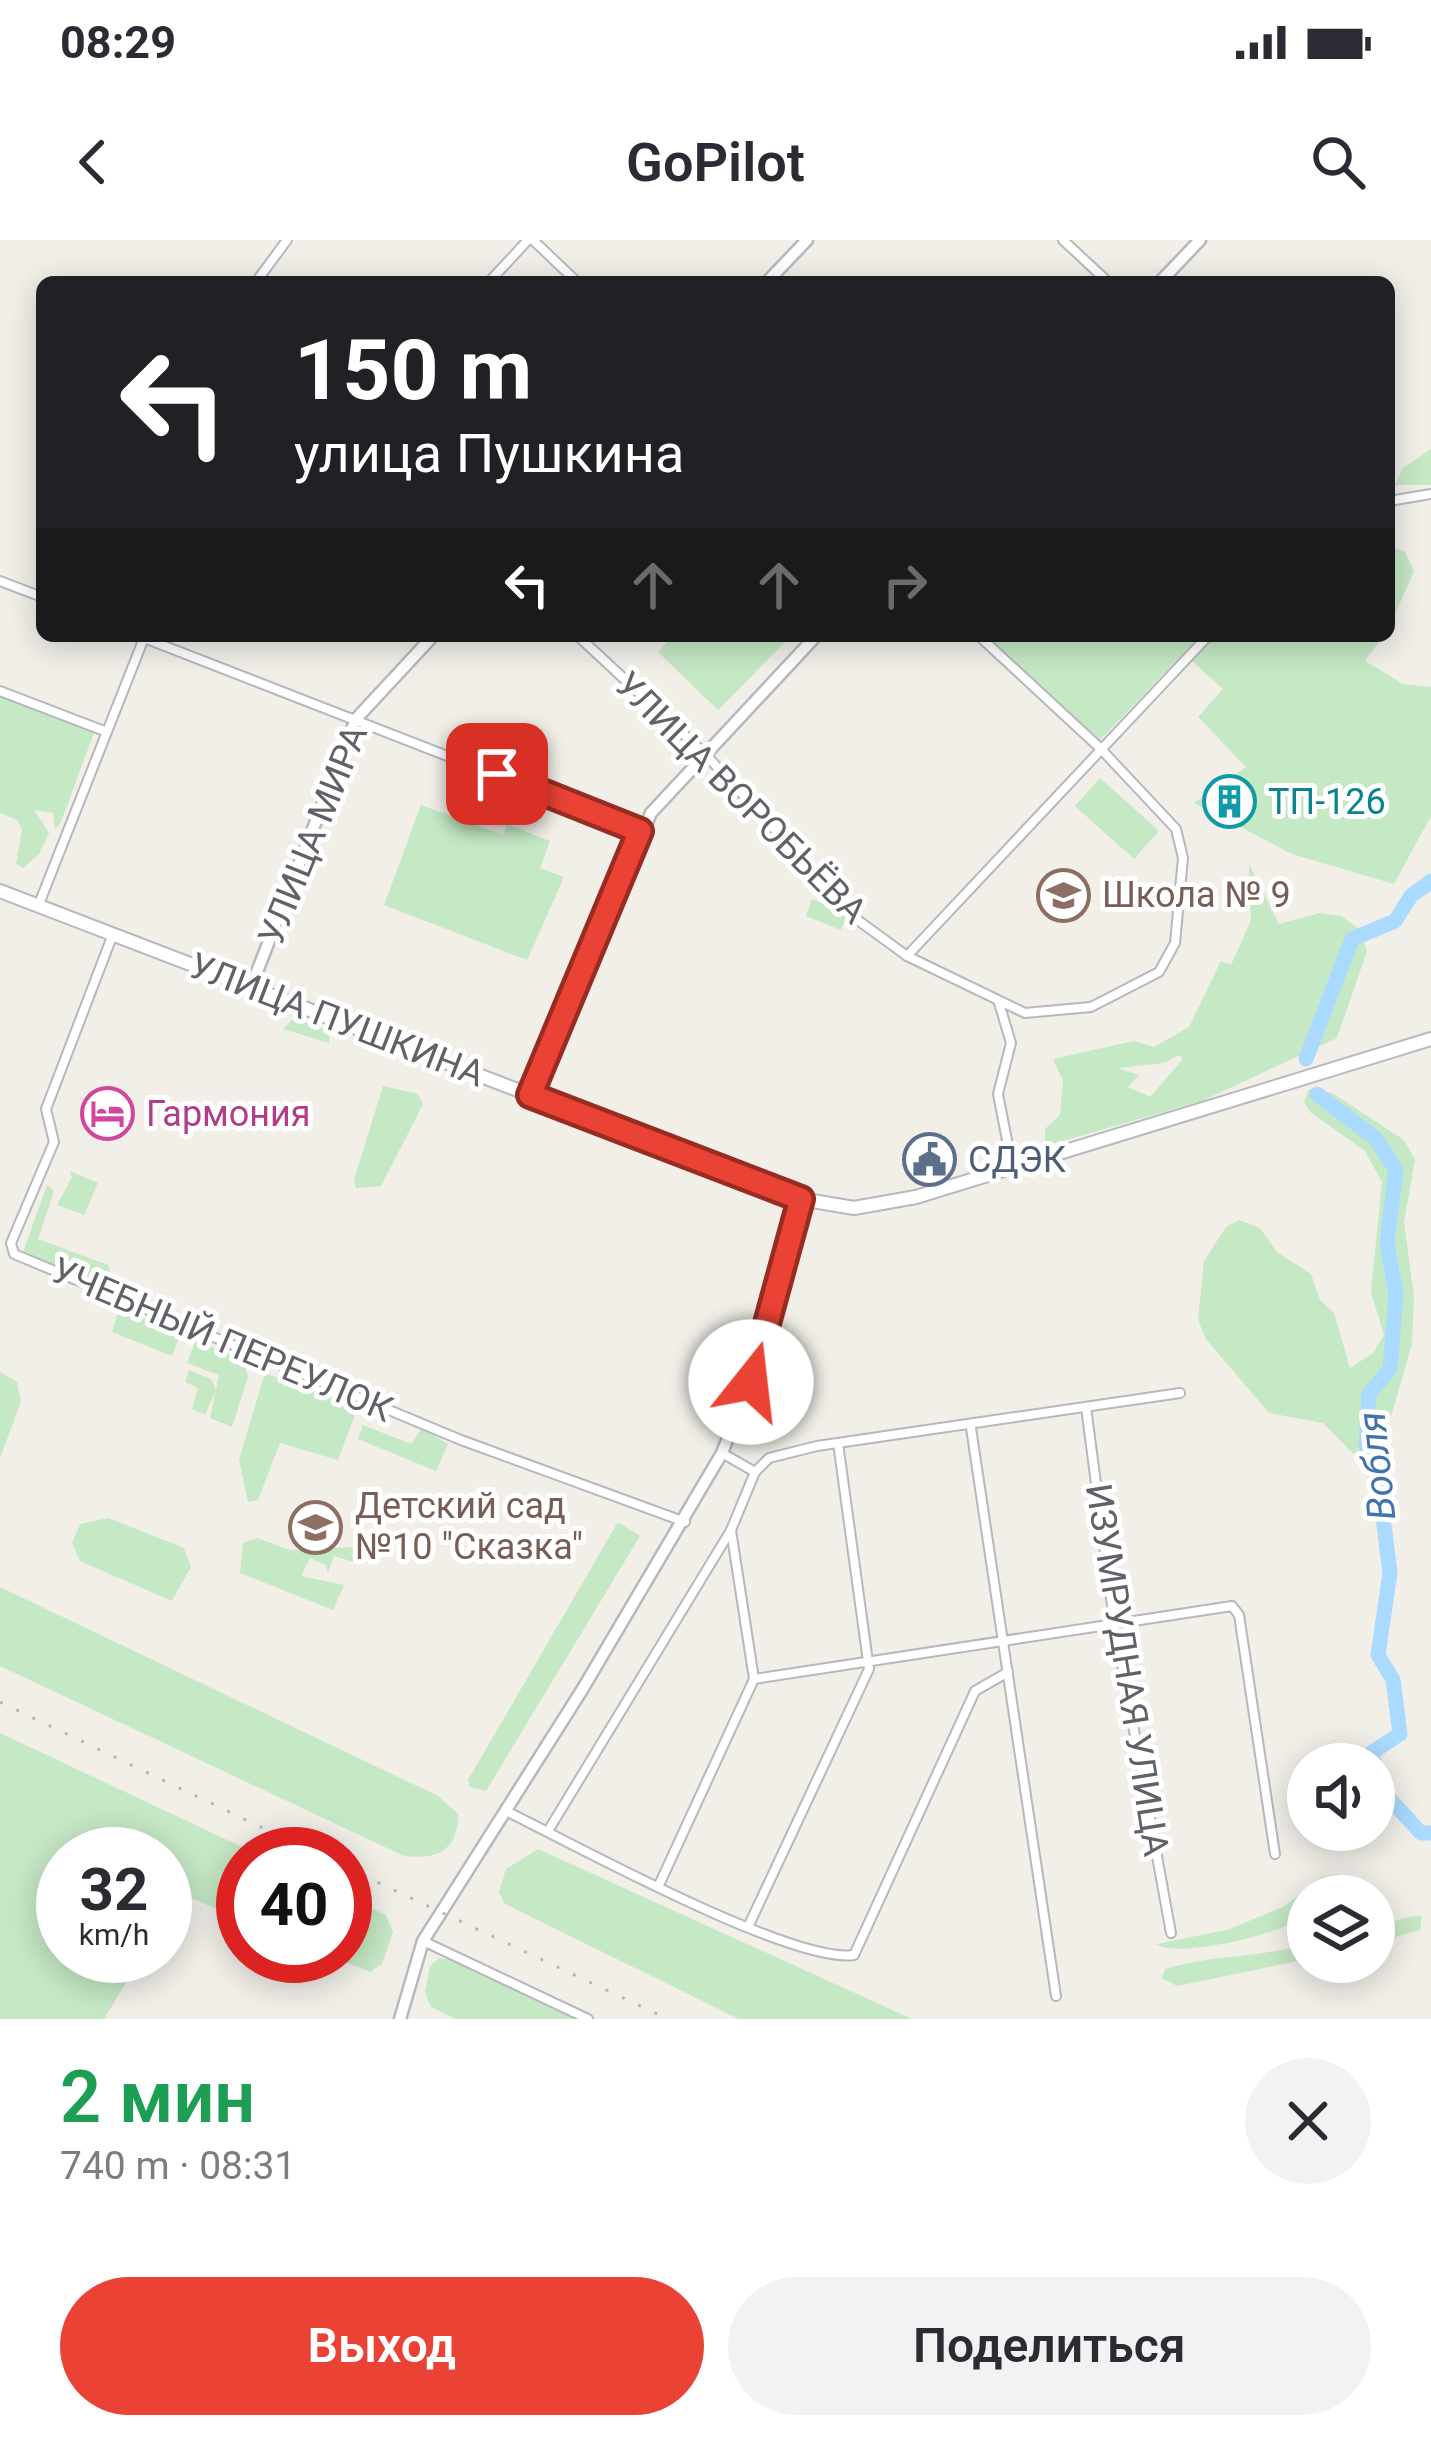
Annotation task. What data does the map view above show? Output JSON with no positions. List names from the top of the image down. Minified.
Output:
{"streets":{"main road":["УЛИЦА ПУШКИНА"],"street":["УЛИЦА ВОРОБЬЁВА","УЛИЦА МИРА","УЧЕБНЫЙ ПЕРЕУЛОК","ИЗУМРУДНАЯ УЛИЦА"]},"crossings":[["УЛИЦА МИРА","УЛИЦА ПУШКИНА"],["УЛИЦА ПУШКИНА","УЧЕБНЫЙ ПЕРЕУЛОК"]],"water":["Вобля"],"places":{"building":["ТП-126"],"school or university":["Школа № 9","Детский сад №10 \"Сказка\""],"hotel":["Гармония"],"public building":["СДЭК"]},"page":{"status":"08:29","header":"GoPilot","turn":["150 m","улица Пушкина"],"speed":"32 km/h","limit":"40","heading":["2 мин","740 m · 08:31"],"buttons":["Выход","Поделиться"]}}
